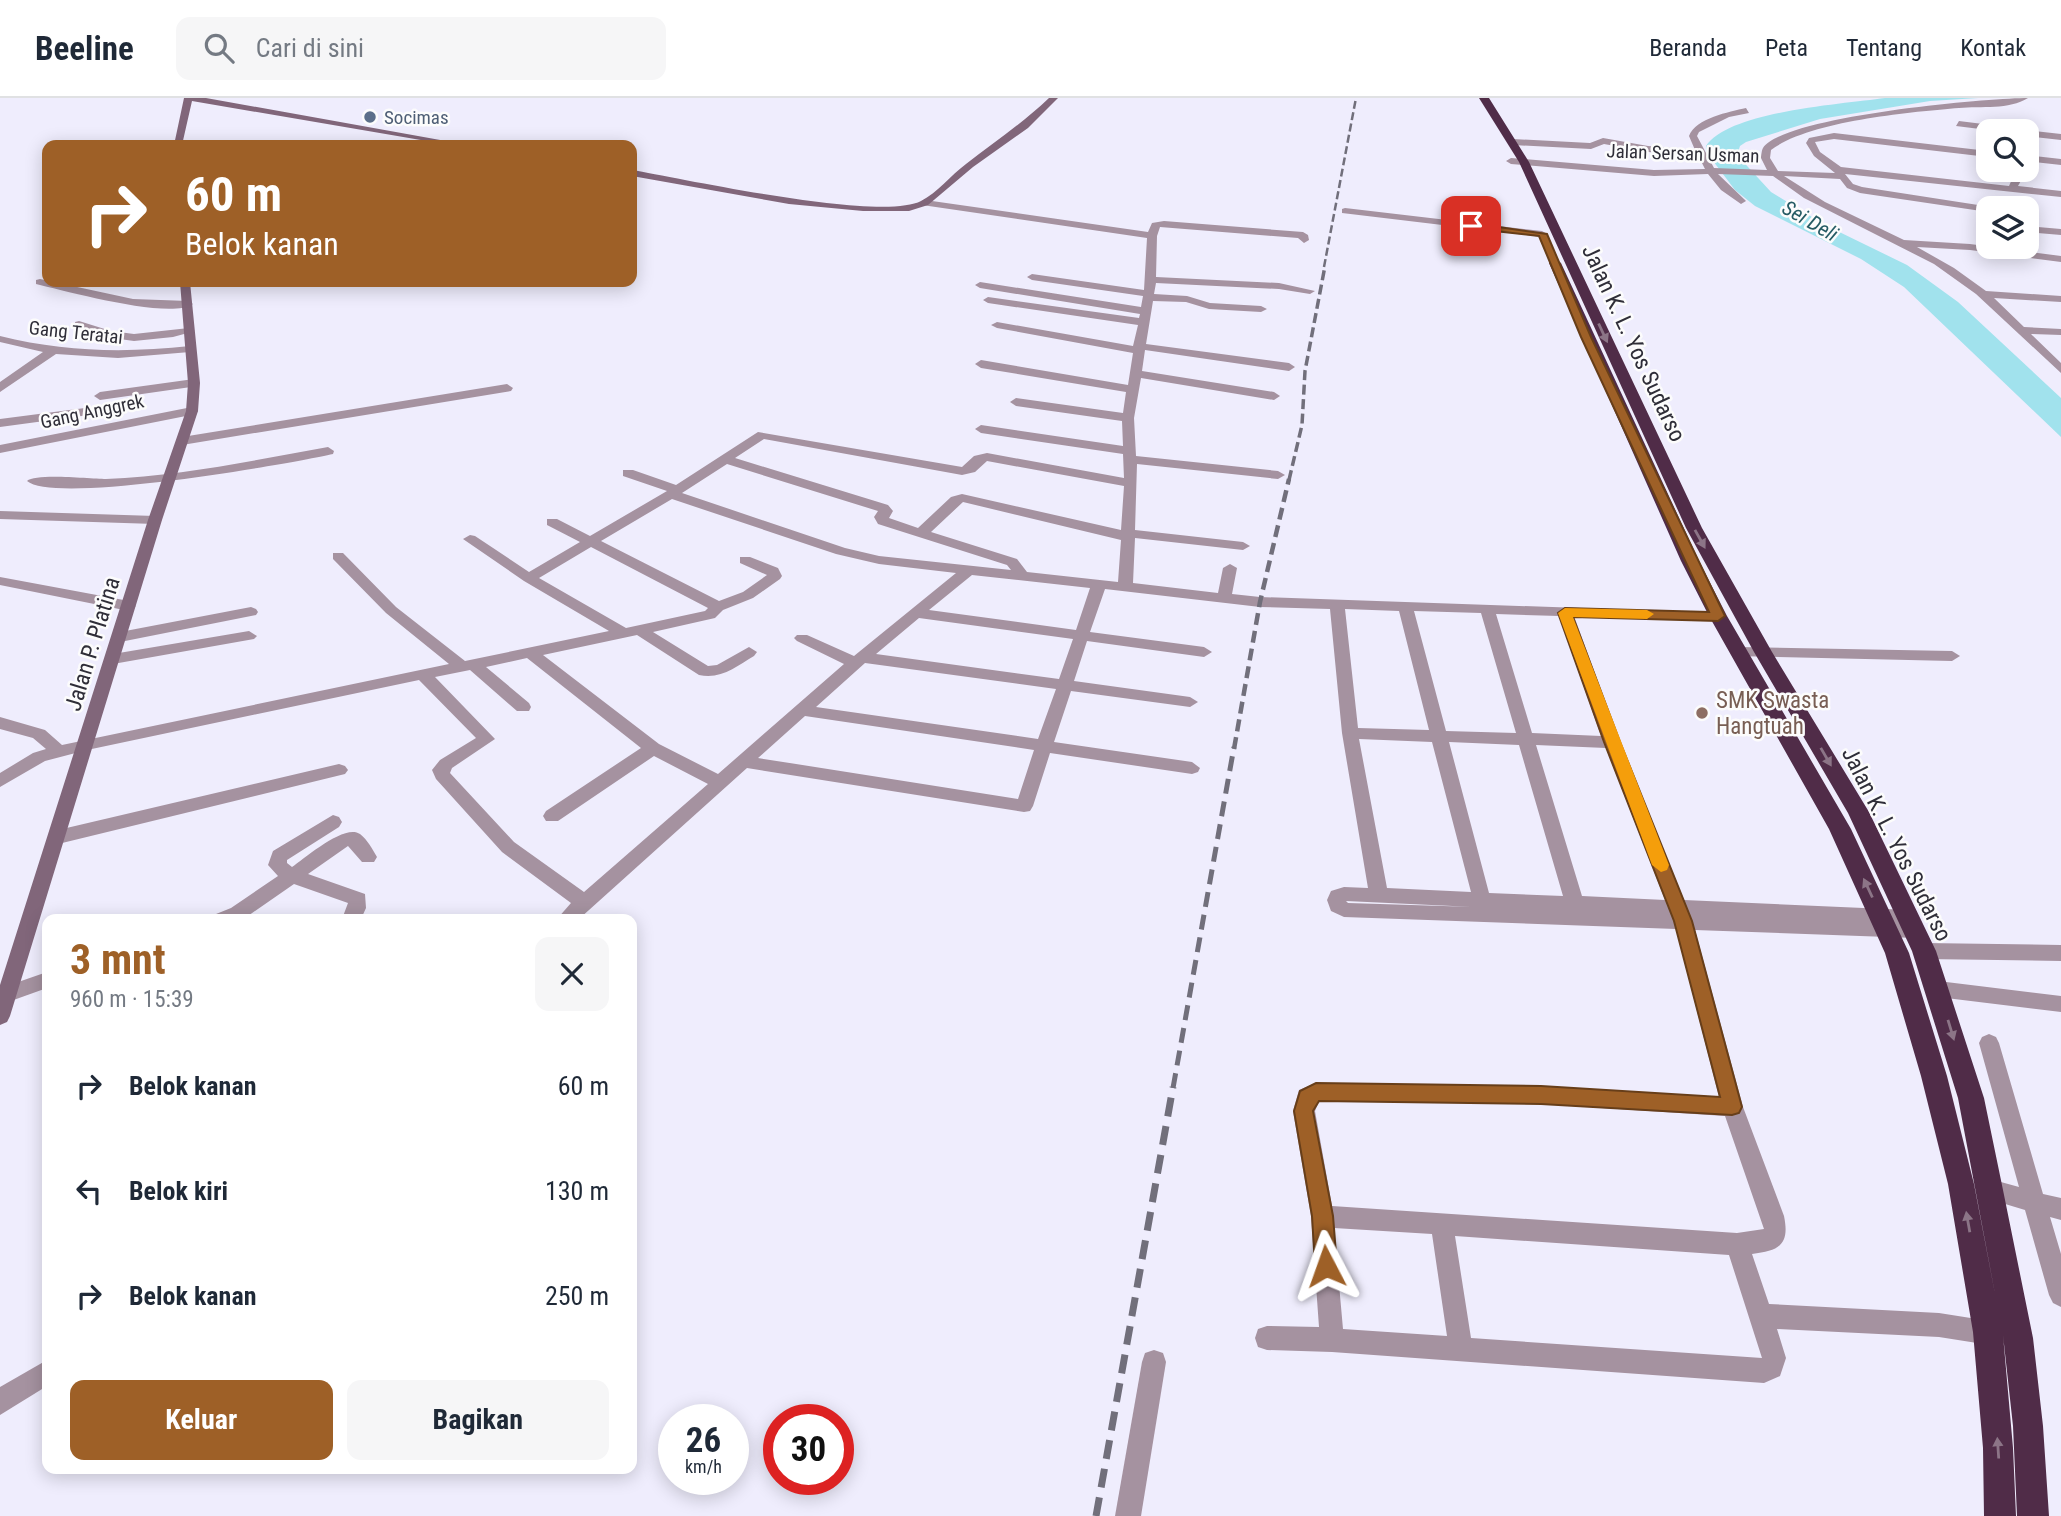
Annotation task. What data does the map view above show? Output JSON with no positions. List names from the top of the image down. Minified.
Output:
{"streets":{"highway":["Jalan K. L. Yos Sudarso"],"street":["Jalan Sersan Usman","Gang Teratai","Gang Anggrek","Jalan P. Platina"]},"crossings":[["Jalan Sersan Usman","Jalan K. L. Yos Sudarso"],["Gang Teratai","Jalan P. Platina"],["Gang Anggrek","Jalan P. Platina"]],"water":["Sei Deli"],"places":["Socimas","SMK Swasta Hangtuah"],"page":{"header":"Beeline","search":"Cari di sini","nav":["Beranda","Peta","Tentang","Kontak"],"turn":["60 m","Belok kanan"],"heading":["3 mnt","960 m · 15:39"],"list":[{"name":"Belok kanan","value":"60 m"},{"name":"Belok kiri","value":"130 m"},{"name":"Belok kanan","value":"250 m"}],"buttons":["Keluar","Bagikan"],"speed":"26 km/h","limit":"30"}}
